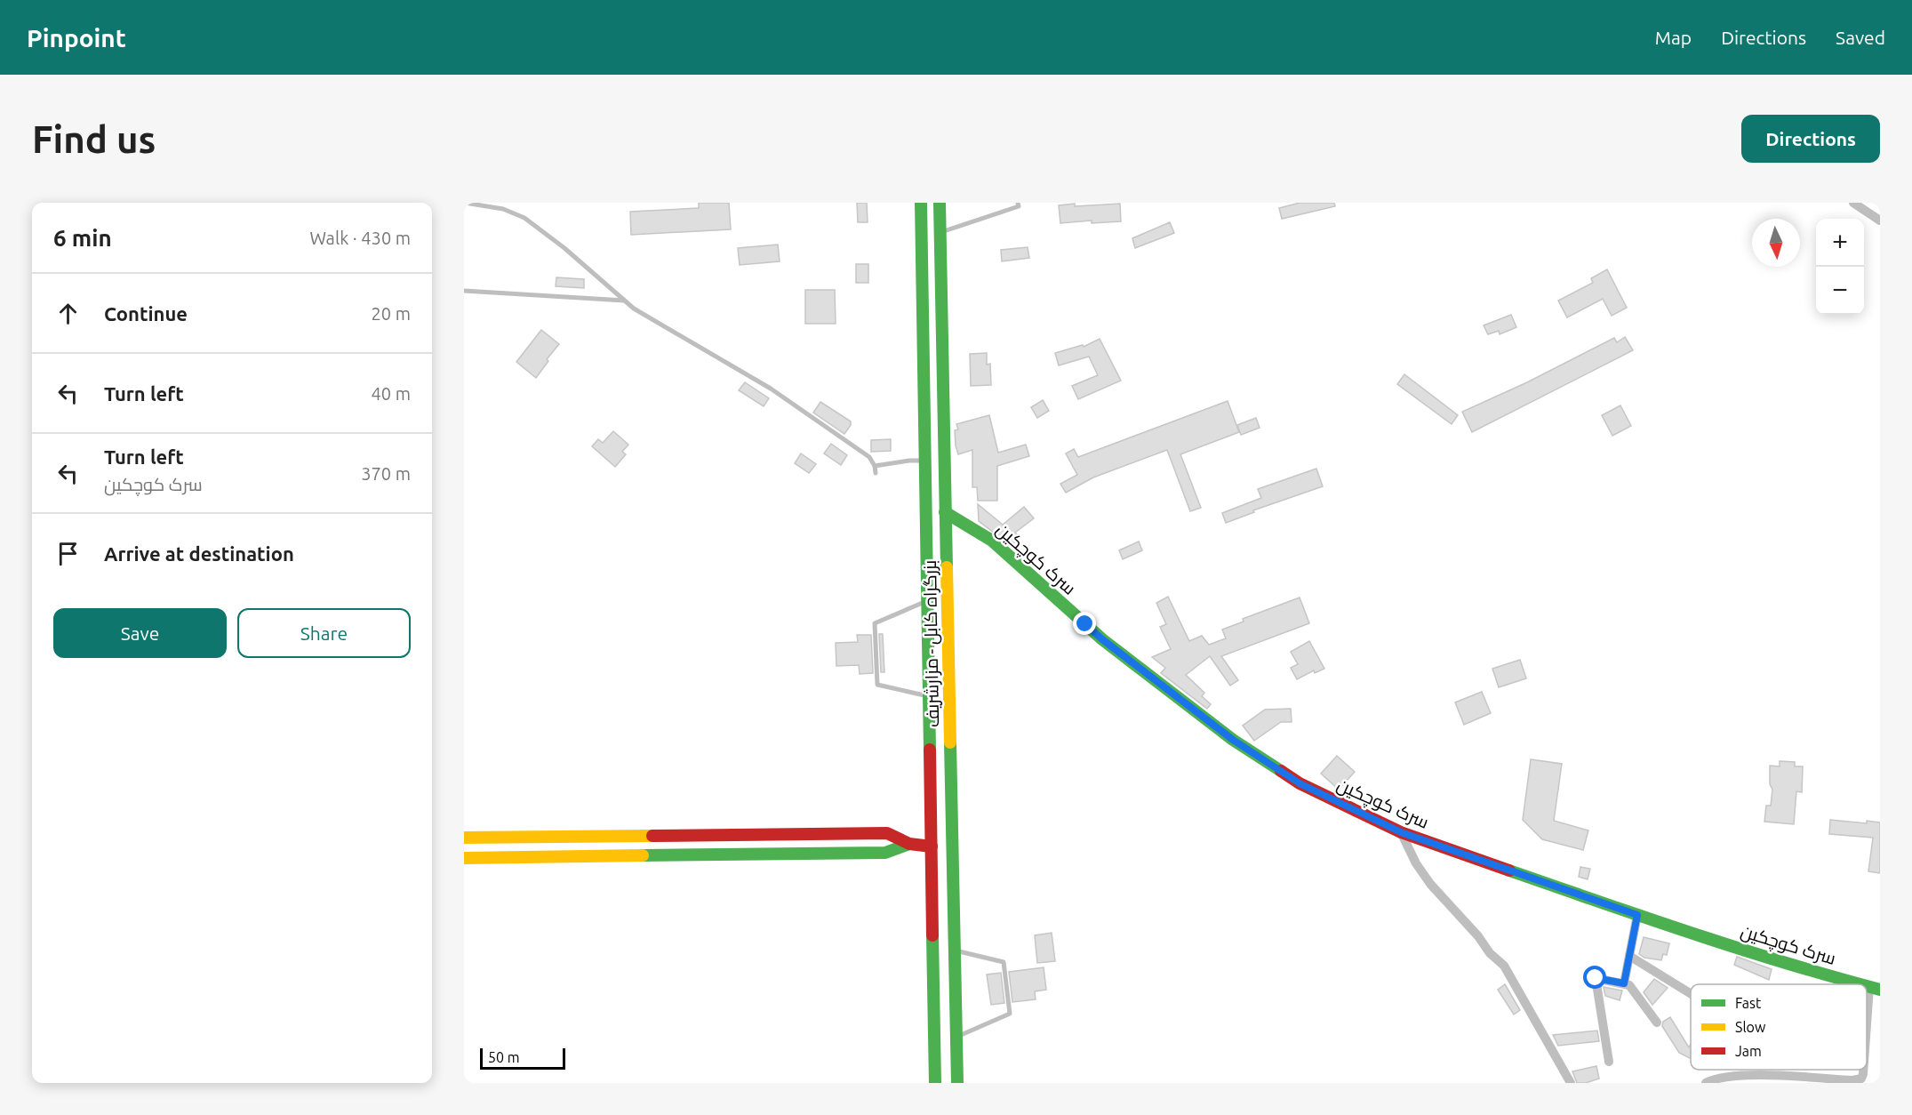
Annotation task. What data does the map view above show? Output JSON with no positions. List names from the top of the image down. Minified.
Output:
{"streets":{"main road":["سرک کوچکین","بزرگراه کابل - مزارشریف"]},"crossings":[["سرک کوچکین","بزرگراه کابل - مزارشریف"]],"legend":["Fast","Slow","Jam"],"scale_bar":"50 m","north":"bottom","page":{"header":"Pinpoint","nav":["Map","Directions","Saved"],"buttons":["Directions",["Save","Share"]],"title":"Find us","heading":["6 min","Walk · 430 m"],"map_buttons":["+","−"],"list":[["Continue","20 m"],["Turn left","40 m"],["Turn left","سرک کوچکین","370 m"],"Arrive at destination"],"scale":"50 m"}}
